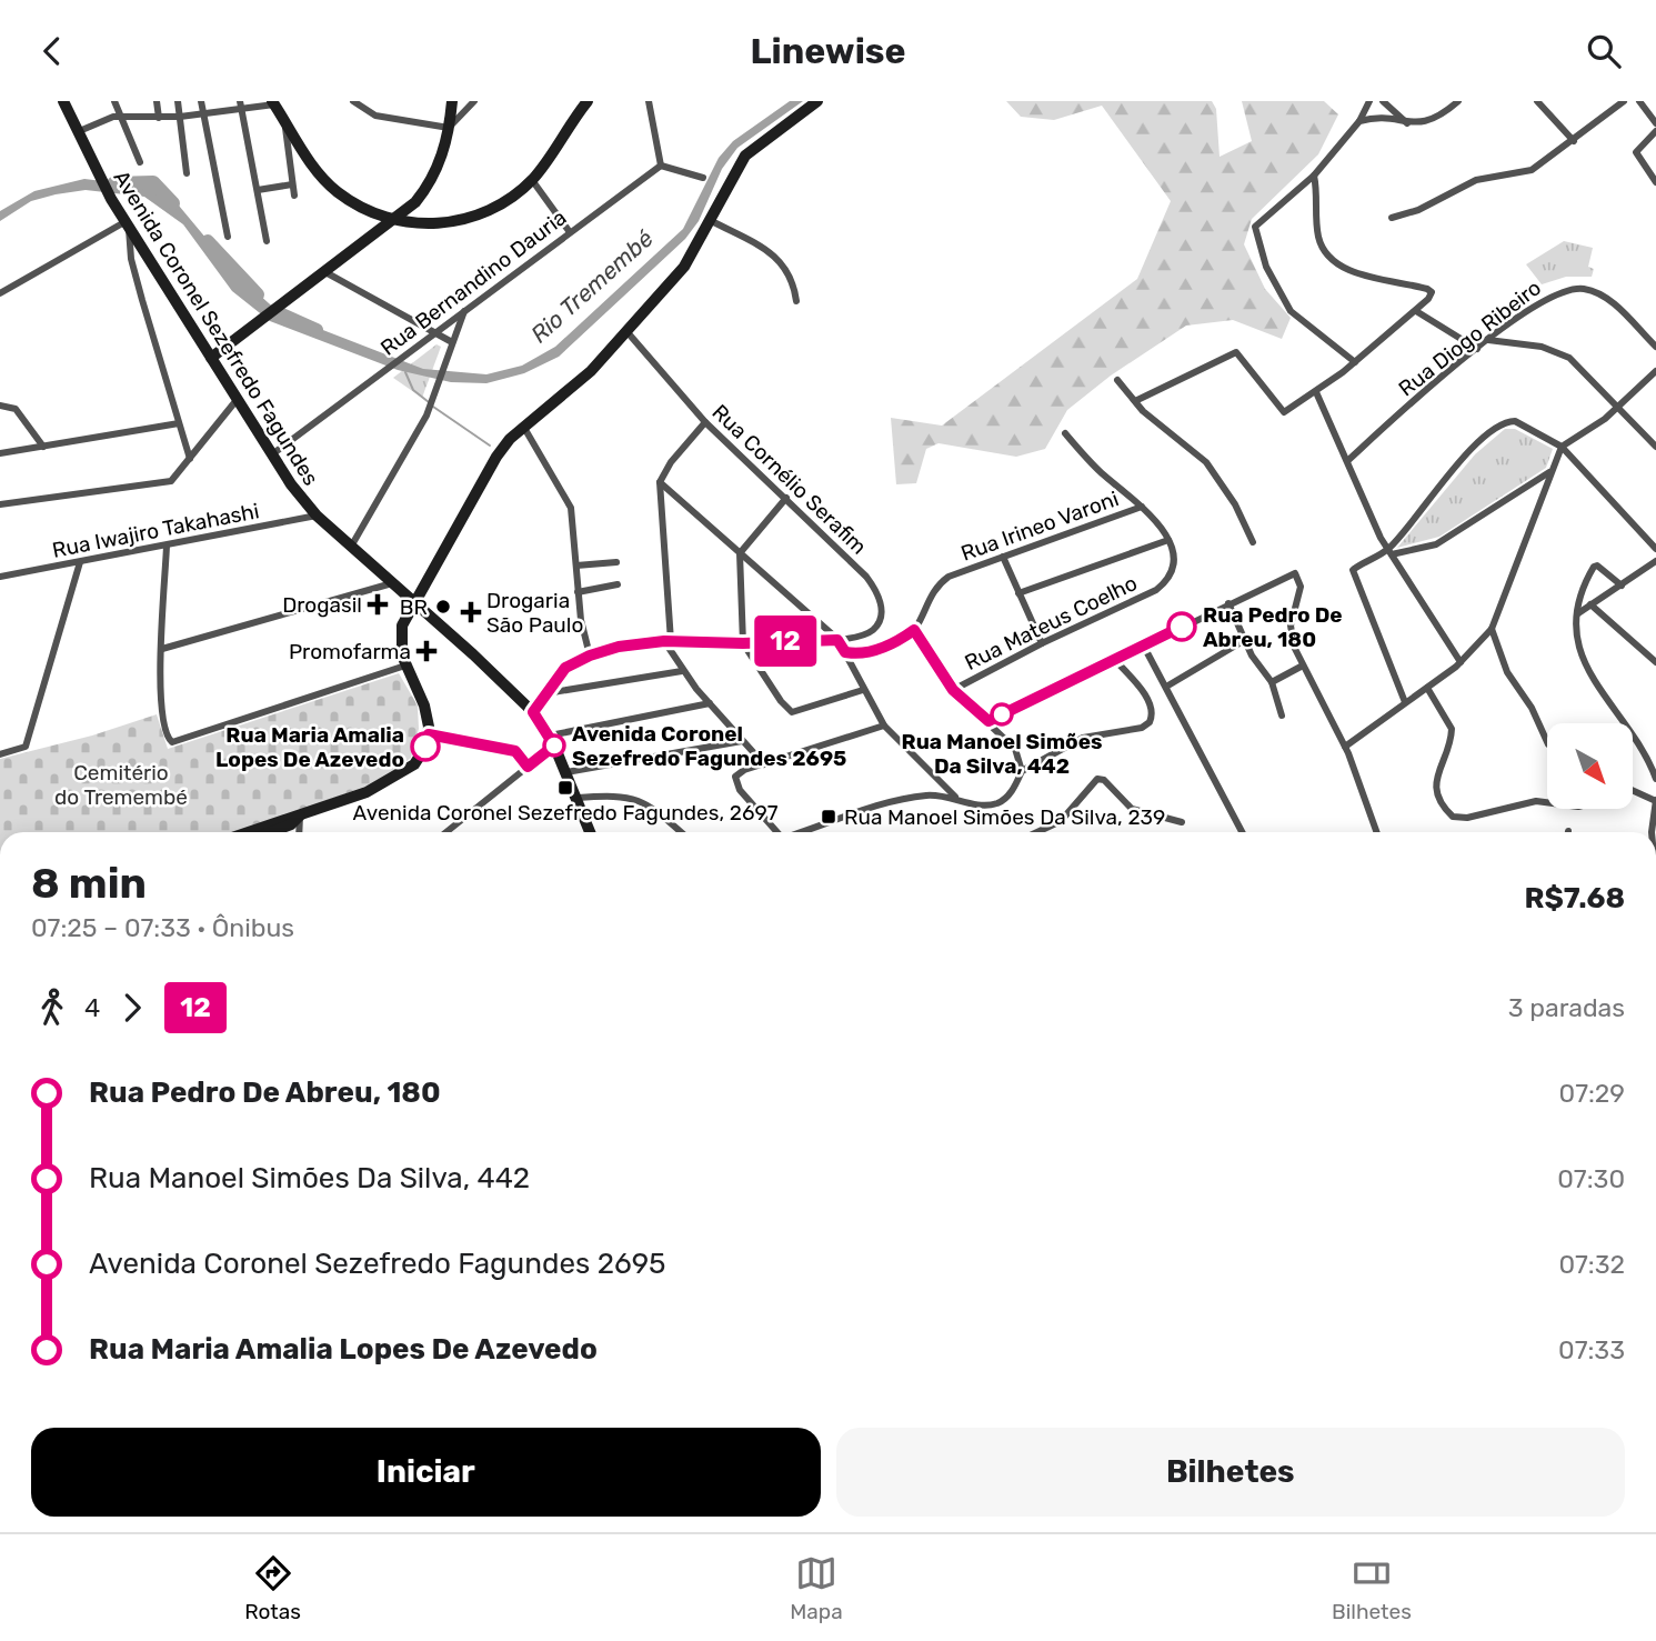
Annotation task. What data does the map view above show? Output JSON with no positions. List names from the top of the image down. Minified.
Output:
{"streets":{"main road":["Avenida Coronel Sezefredo Fagundes"],"street":["Rua Bernandino Dauria","Rua Diogo Ribeiro","Rua Cornélio Serafim","Rua Irineo Varoni","Rua Iwajiro Takahashi","Rua Mateus Coelho"]},"crossings":[["Rua Bernandino Dauria","Avenida Coronel Sezefredo Fagundes"],["Avenida Coronel Sezefredo Fagundes","Rua Iwajiro Takahashi"]],"water":["Rio Tremembé"],"parks":["Cemitério do Tremembé"],"places":{"health":["Drogasil","Drogaria São Paulo","Promofarma"],"other":["BR","Rua Pedro De Abreu, 180","Rua Manoel Simões Da Silva, 442","Avenida Coronel Sezefredo Fagundes 2695","Rua Maria Amalia Lopes De Azevedo"],"transit":["Avenida Coronel Sezefredo Fagundes, 2697","Rua Manoel Simões Da Silva, 239"]},"lines":["bus line 12"],"north":"bottom right","page":{"header":"Linewise","on_map":"12","heading":["8 min","07:25 – 07:33 · Ônibus","R$7.68"],"legs":["4","12","3 paradas"],"list":[{"name":"Rua Pedro De Abreu, 180","value":"07:29"},{"name":"Rua Manoel Simões Da Silva, 442","value":"07:30"},{"name":"Avenida Coronel Sezefredo Fagundes 2695","value":"07:32"},{"name":"Rua Maria Amalia Lopes De Azevedo","value":"07:33"}],"buttons":["Iniciar","Bilhetes"],"tabs":["Rotas","Mapa","Bilhetes"]}}
